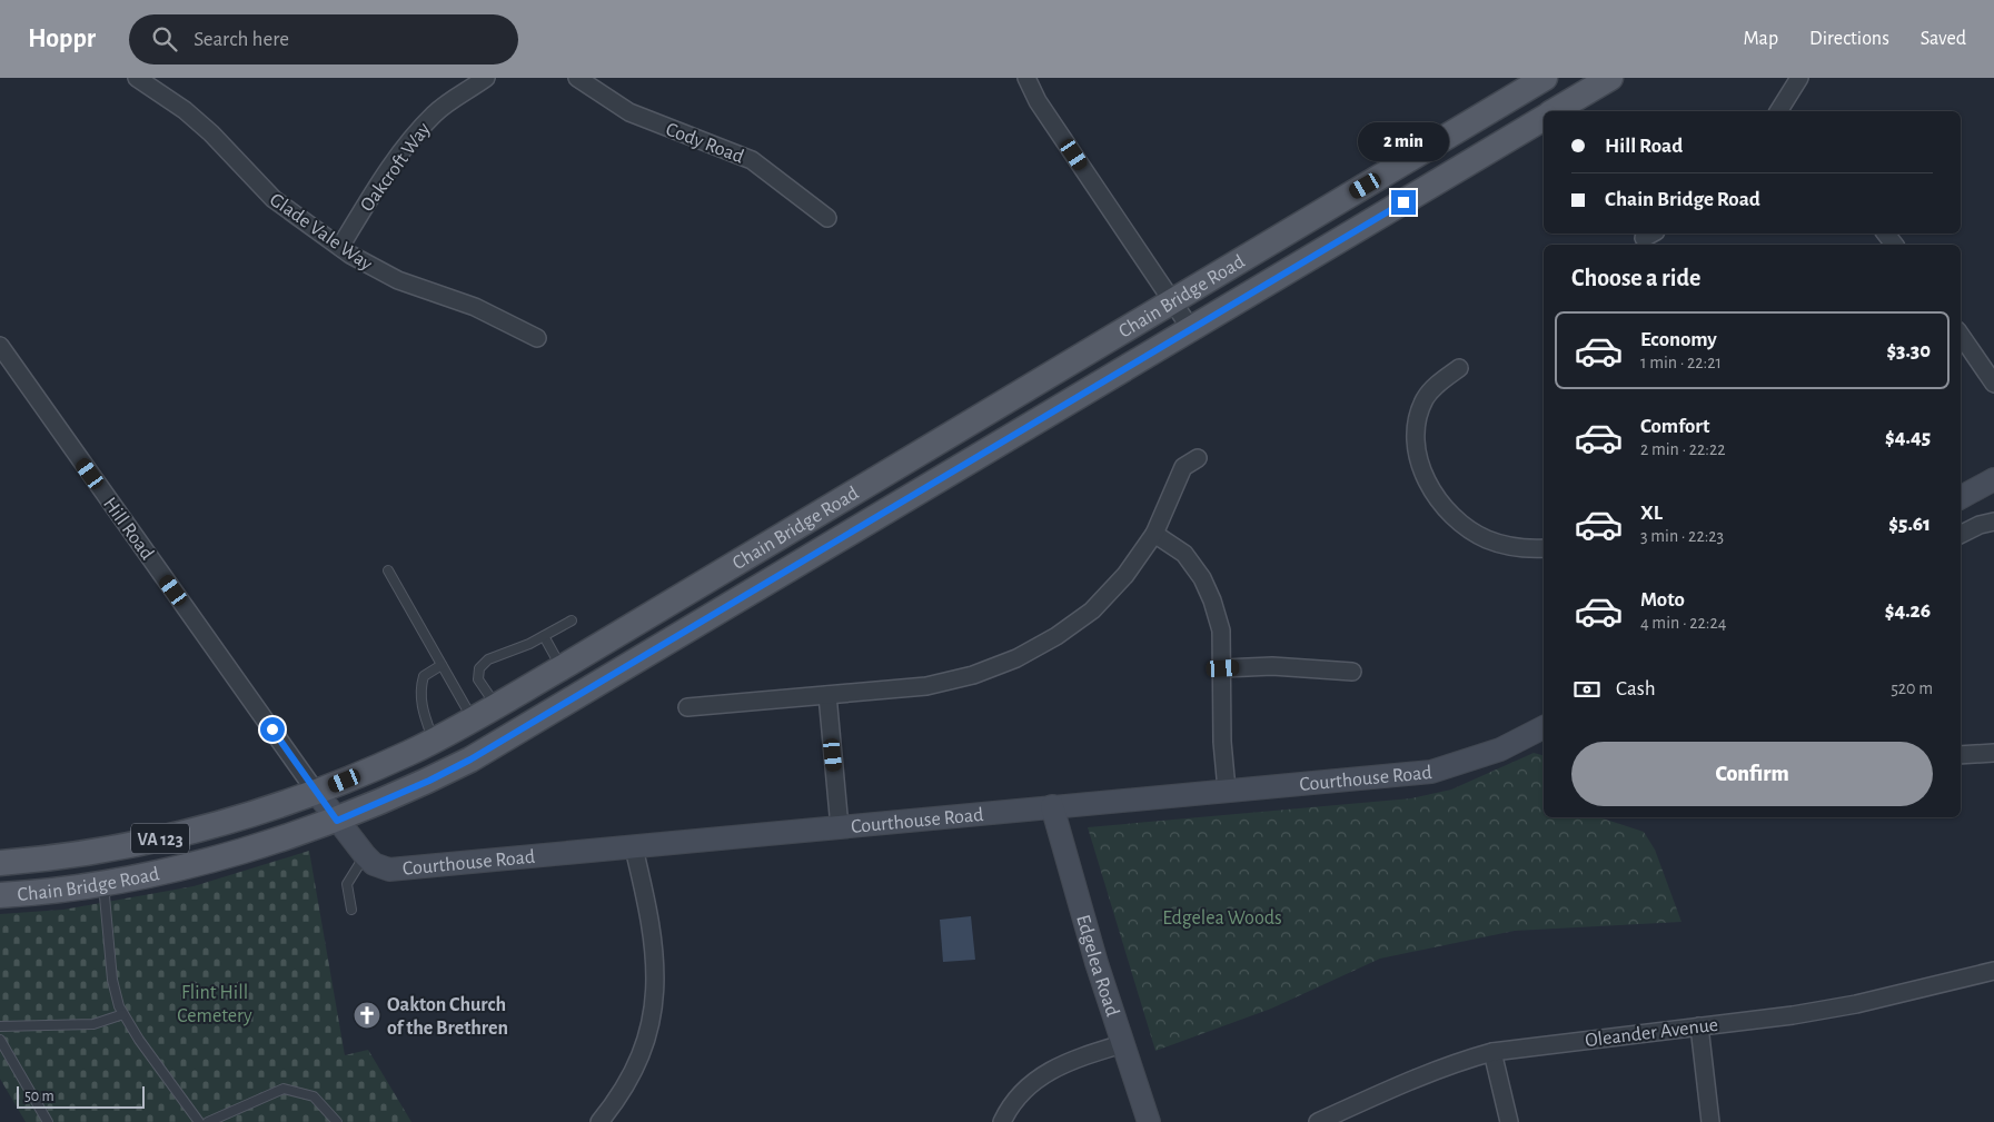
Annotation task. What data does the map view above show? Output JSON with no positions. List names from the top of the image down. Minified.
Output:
{"streets":{"main road":["Chain Bridge Road","VA 123"],"street":["Cody Road","Oakcroft Way","Glade Vale Way","Hill Road","Courthouse Road","Edgelea Road","Oleander Avenue"]},"crossings":[["Oakcroft Way","Glade Vale Way"],["Chain Bridge Road","Hill Road"],["Chain Bridge Road","Courthouse Road"],["Hill Road","Courthouse Road"],["Courthouse Road","Edgelea Road"]],"parks":["Edgelea Woods","Flint Hill Cemetery"],"places":{"church":["Oakton Church of the Brethren"]},"scale_bar":"50 m","page":{"header":"Hoppr","search":"Search here","nav":["Map","Directions","Saved"],"banner":["Hill Road","Chain Bridge Road"],"bubble":"2 min","heading":"Choose a ride","list":[{"name":"Economy","note":"1 min · 22:21","value":"$3.30"},{"name":"Comfort","note":"2 min · 22:22","value":"$4.45"},{"name":"XL","note":"3 min · 22:23","value":"$5.61"},{"name":"Moto","note":"4 min · 22:24","value":"$4.26"}],"pay":["Cash","520 m"],"buttons":"Confirm","scale":"50 m"}}
